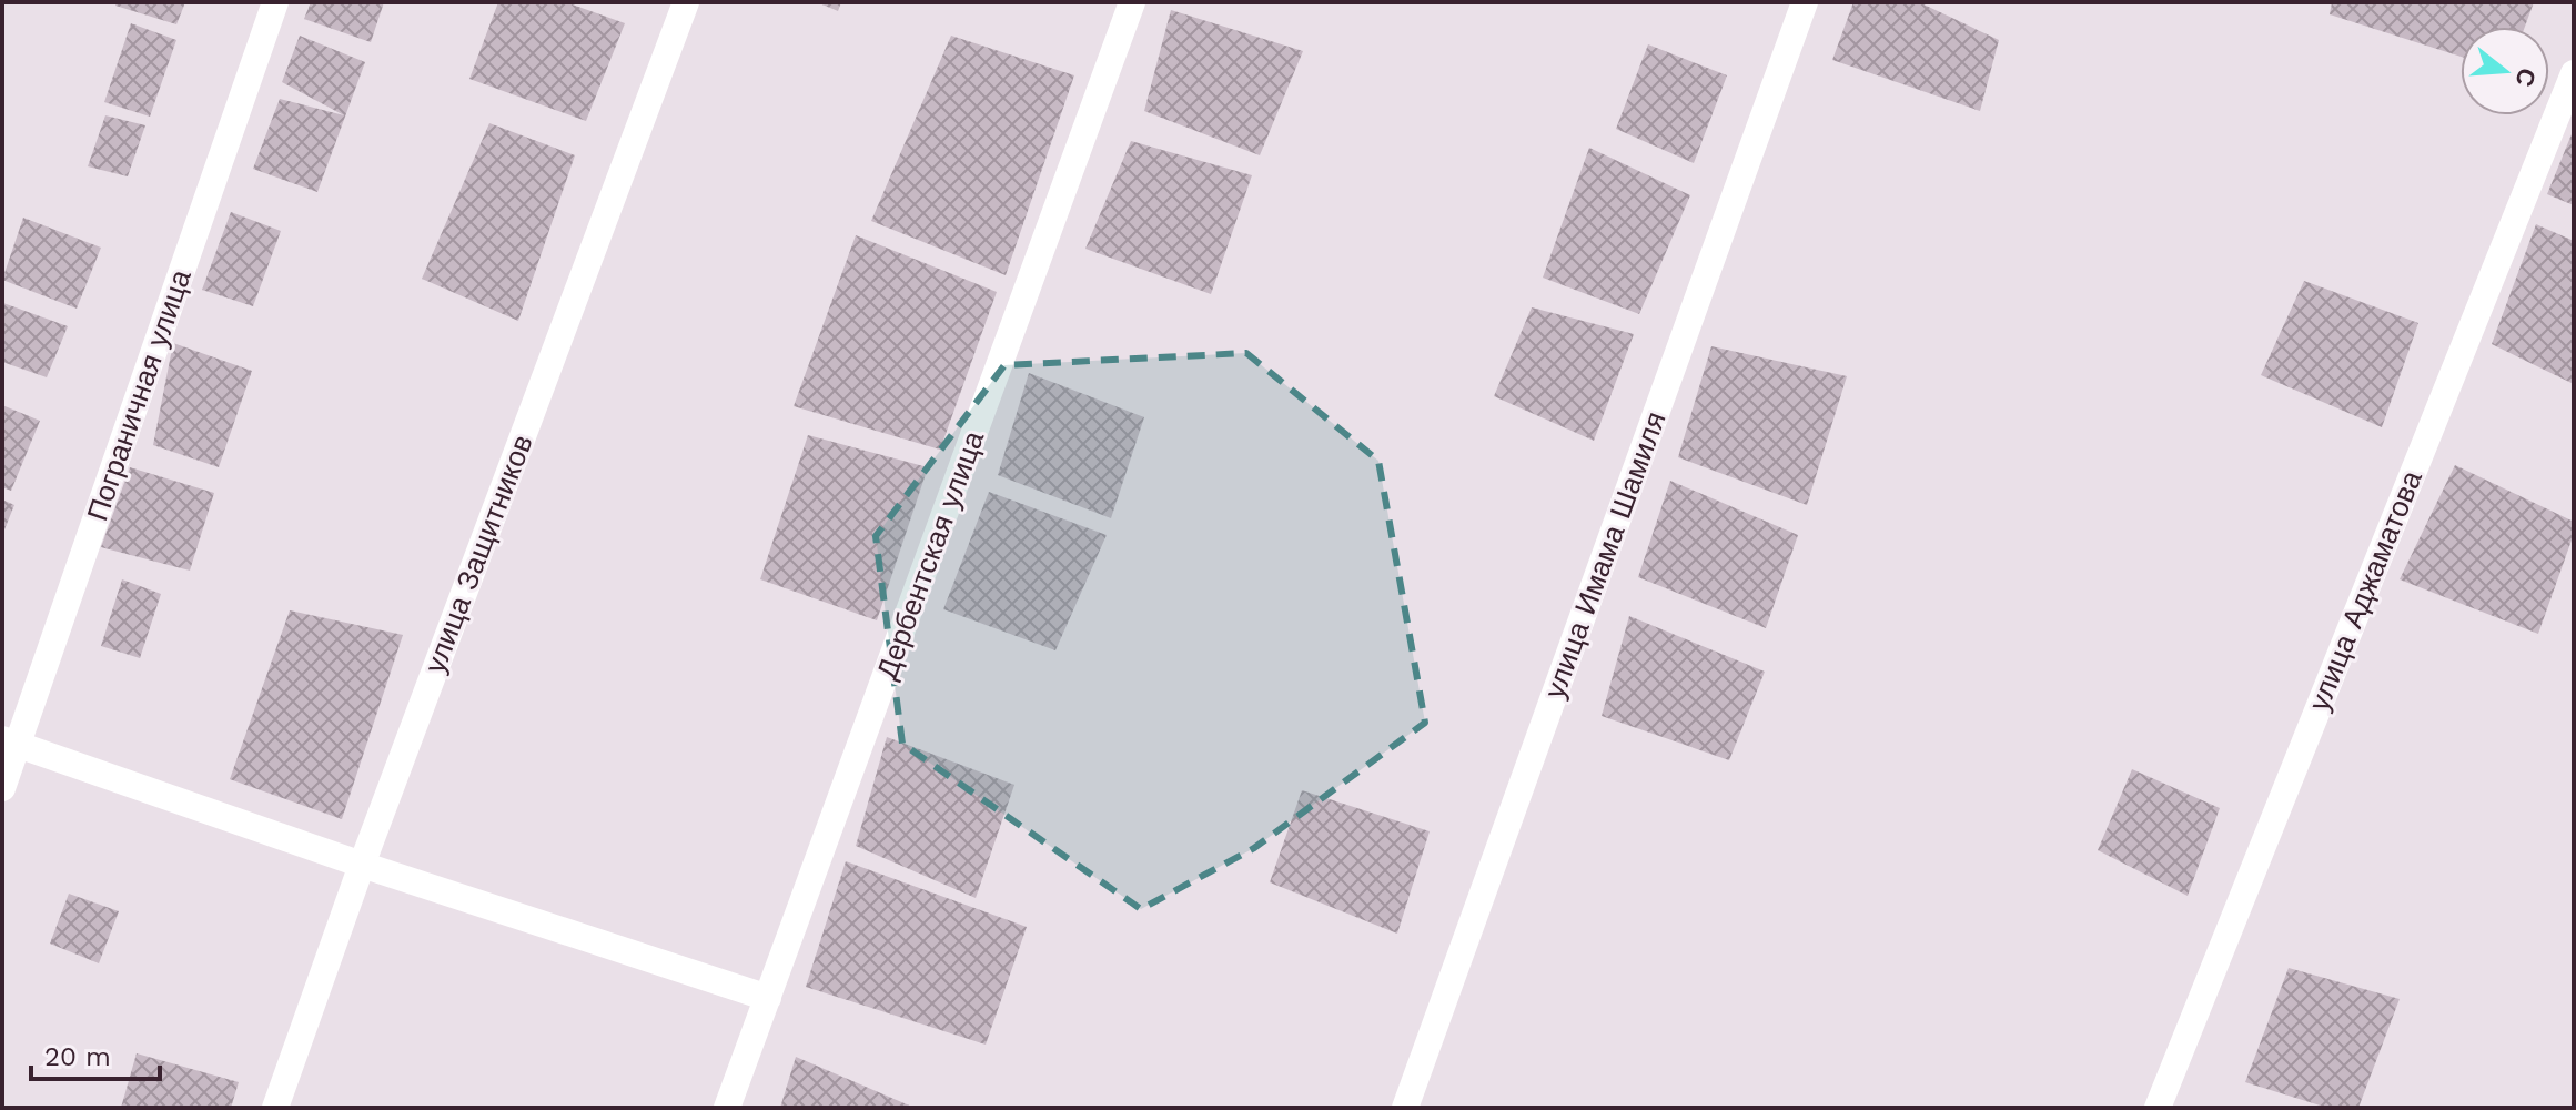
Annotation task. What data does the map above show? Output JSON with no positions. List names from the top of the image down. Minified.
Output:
{"streets":{"street":["Пограничная улица","улица Защитников","Дербентская улица","улица Имама Шамиля","улица Аджаматова"]},"scale_bar":"20 m","north":"right"}
